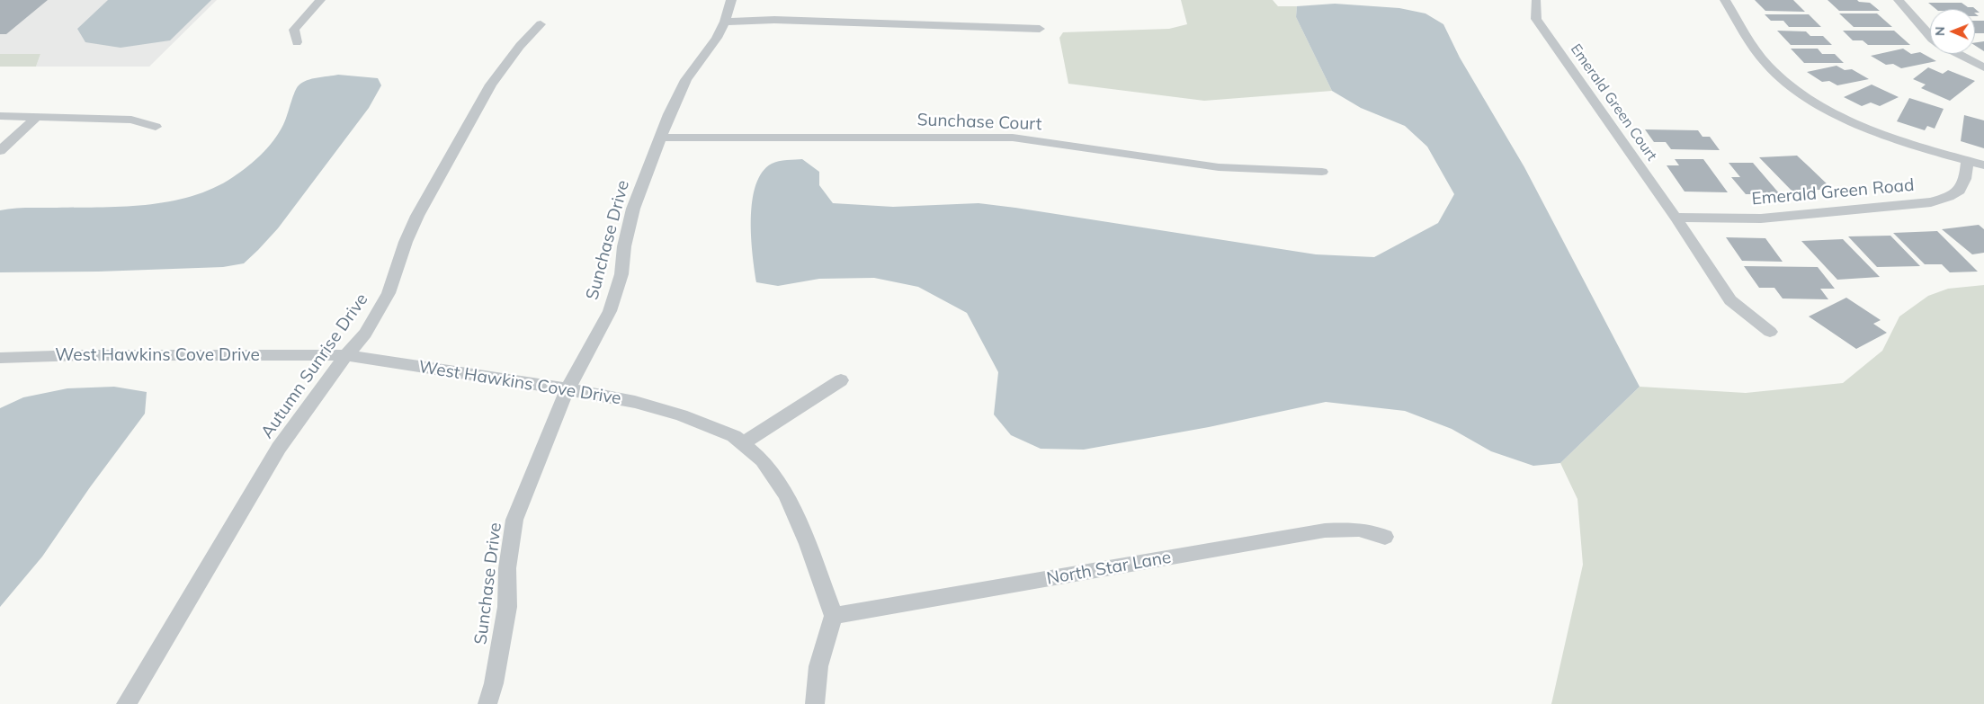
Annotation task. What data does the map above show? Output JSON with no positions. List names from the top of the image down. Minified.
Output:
{"streets":{"street":["Emerald Green Court","Sunchase Court","Emerald Green Road","Sunchase Drive","West Hawkins Cove Drive","Autumn Sunrise Drive","North Star Lane"]},"crossings":[["Emerald Green Court","Emerald Green Road"],["Sunchase Court","Sunchase Drive"],["Sunchase Drive","West Hawkins Cove Drive"],["West Hawkins Cove Drive","Autumn Sunrise Drive"],["West Hawkins Cove Drive","North Star Lane"]],"north":"left"}
